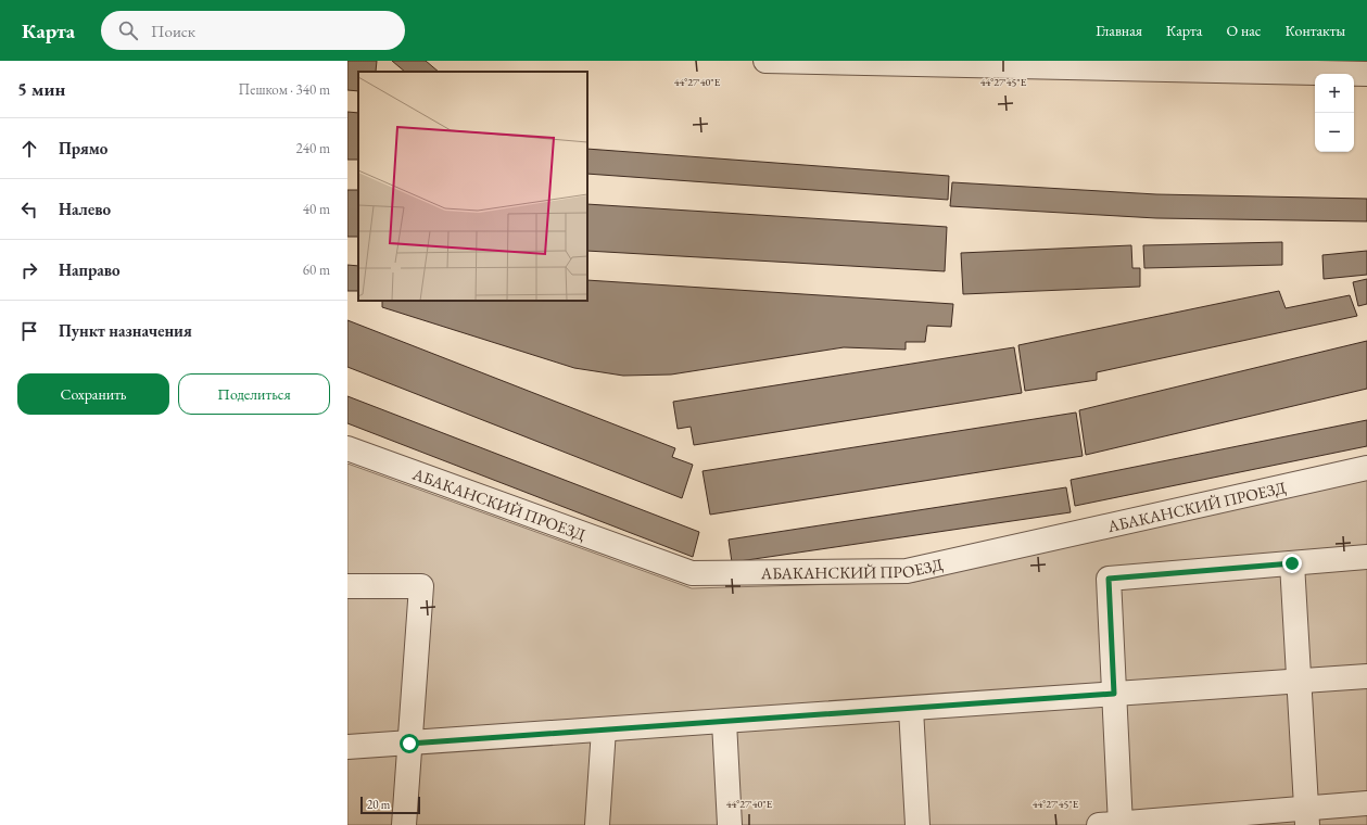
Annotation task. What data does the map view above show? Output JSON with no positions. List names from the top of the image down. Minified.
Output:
{"streets":{"street":["АБАКАНСКИЙ ПРОЕЗД"]},"scale_bar":"20 m","page":{"header":"Карта","search":"Поиск","nav":["Главная","Карта","О нас","Контакты"],"heading":["5 мин","Пешком · 340 m"],"map_buttons":["+","−"],"list":[["Прямо","240 m"],["Налево","40 m"],["Направо","60 m"],"Пункт назначения"],"buttons":["Сохранить","Поделиться"],"scale":"20 m"},"coordinates":["44°27'40\"E","44°27'45\"E"]}
